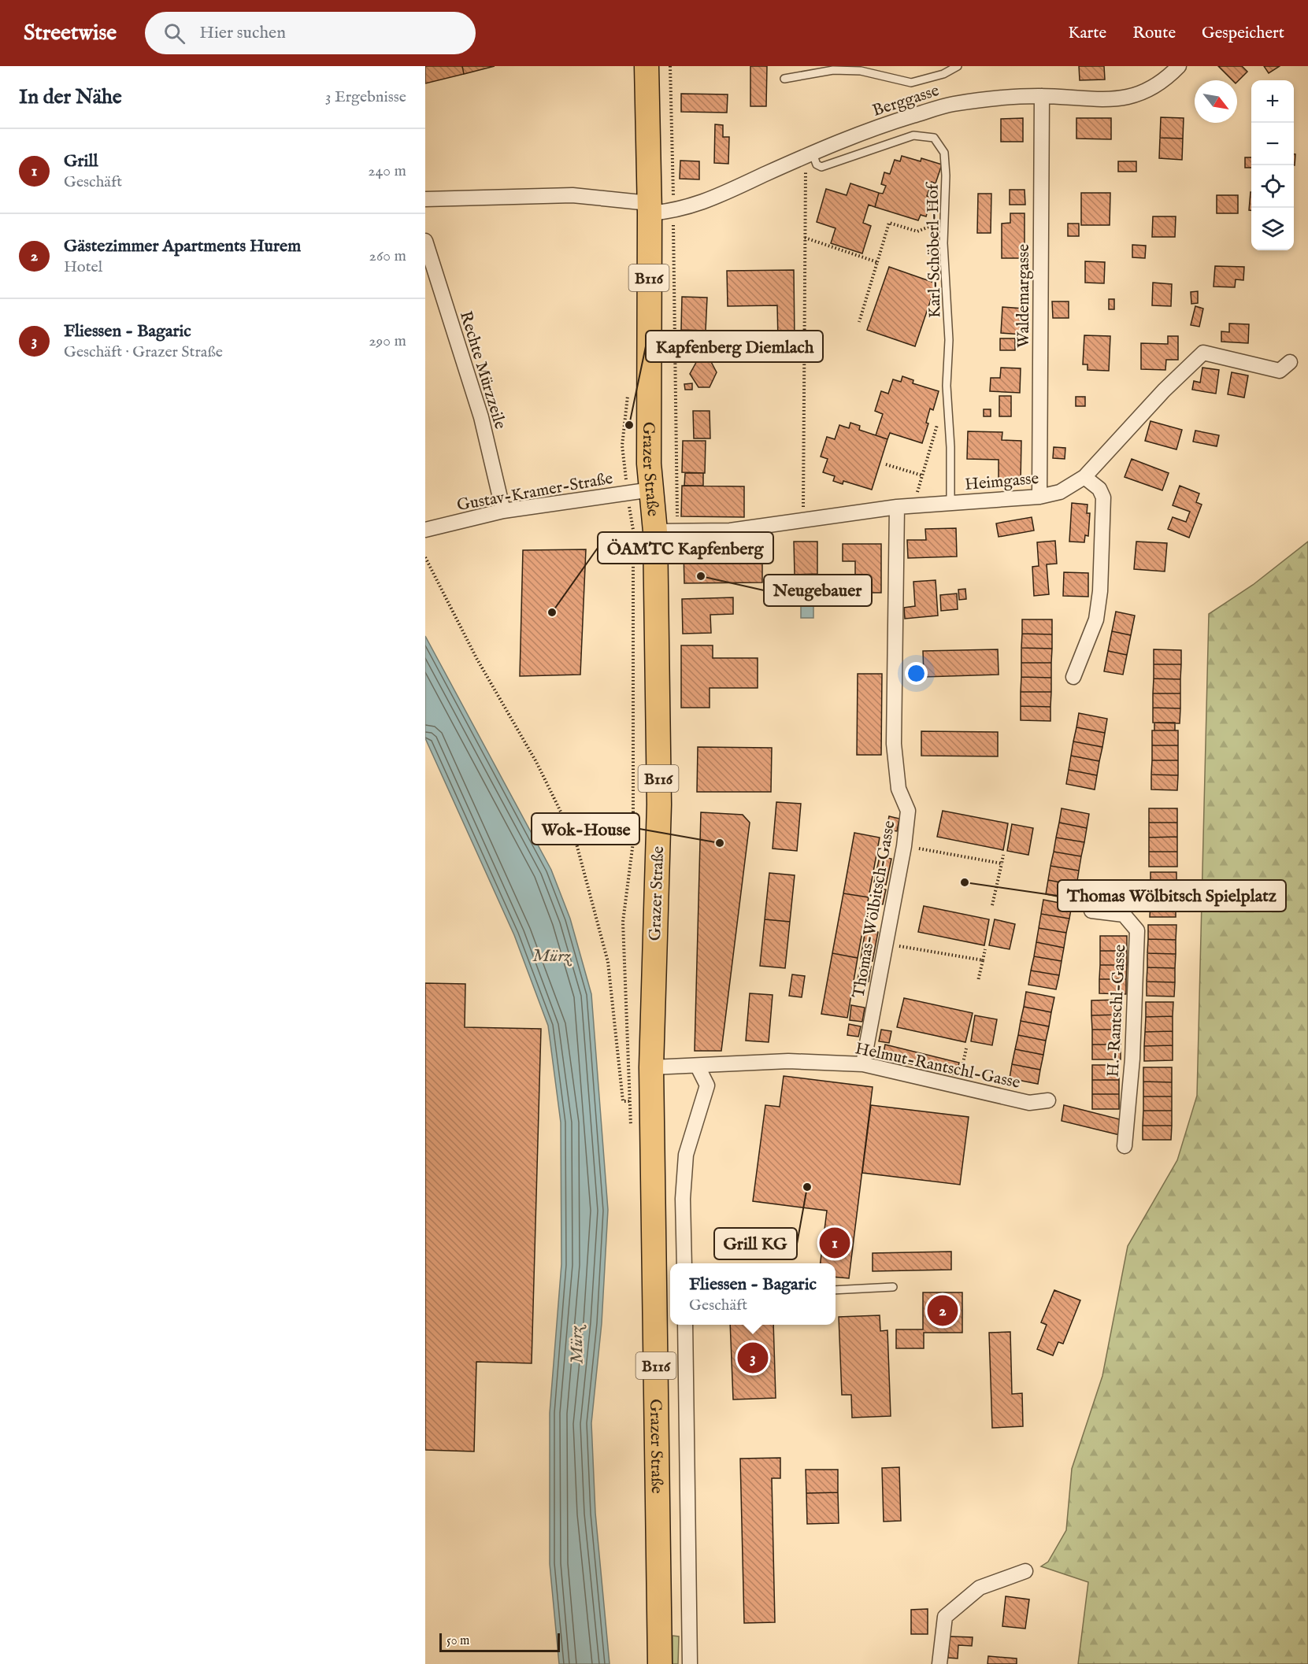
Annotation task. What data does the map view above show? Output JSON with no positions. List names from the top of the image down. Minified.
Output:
{"streets":{"main road":["B116","Grazer Straße"],"street":["Berggasse","Waldemargasse","Rechte Mürzzeile","Heimgasse","Gustav-Kramer-Straße","Thomas-Wölbitsch-Gasse","H.-Rantschl-Gasse","Helmut-Rantschl-Gasse"],"lane":["Karl-Schöberl-Hof"]},"crossings":[["Berggasse","Karl-Schöberl-Hof"],["Berggasse","Waldemargasse"],["Berggasse","Grazer Straße"],["Karl-Schöberl-Hof","Heimgasse"],["Waldemargasse","Heimgasse"],["Rechte Mürzzeile","Gustav-Kramer-Straße"],["Grazer Straße","Heimgasse"],["Grazer Straße","Gustav-Kramer-Straße"],["Grazer Straße","Helmut-Rantschl-Gasse"],["Heimgasse","Thomas-Wölbitsch-Gasse"],["Thomas-Wölbitsch-Gasse","Helmut-Rantschl-Gasse"]],"water":["Mürz"],"places":["Kapfenberg Diemlach","Neugebauer","ÖAMTC Kapfenberg","Wok-House","Thomas Wölbitsch Spielplatz","Grill KG"],"scale_bar":"50 m","north":"bottom right","page":{"header":"Streetwise","search":"Hier suchen","nav":["Karte","Route","Gespeichert"],"heading":["In der Nähe","3 Ergebnisse"],"map_buttons":["+","−"],"list":[{"mark":"1","name":"Grill","note":"Geschäft","value":"240 m"},{"mark":"2","name":"Gästezimmer Apartments Hurem","note":"Hotel","value":"260 m"},{"mark":"3","name":"Fliessen - Bagaric","note":"Geschäft · Grazer Straße","value":"290 m"}],"pins":["1","2","3"],"popup":["Fliessen - Bagaric","Geschäft"],"scale":"50 m"}}
